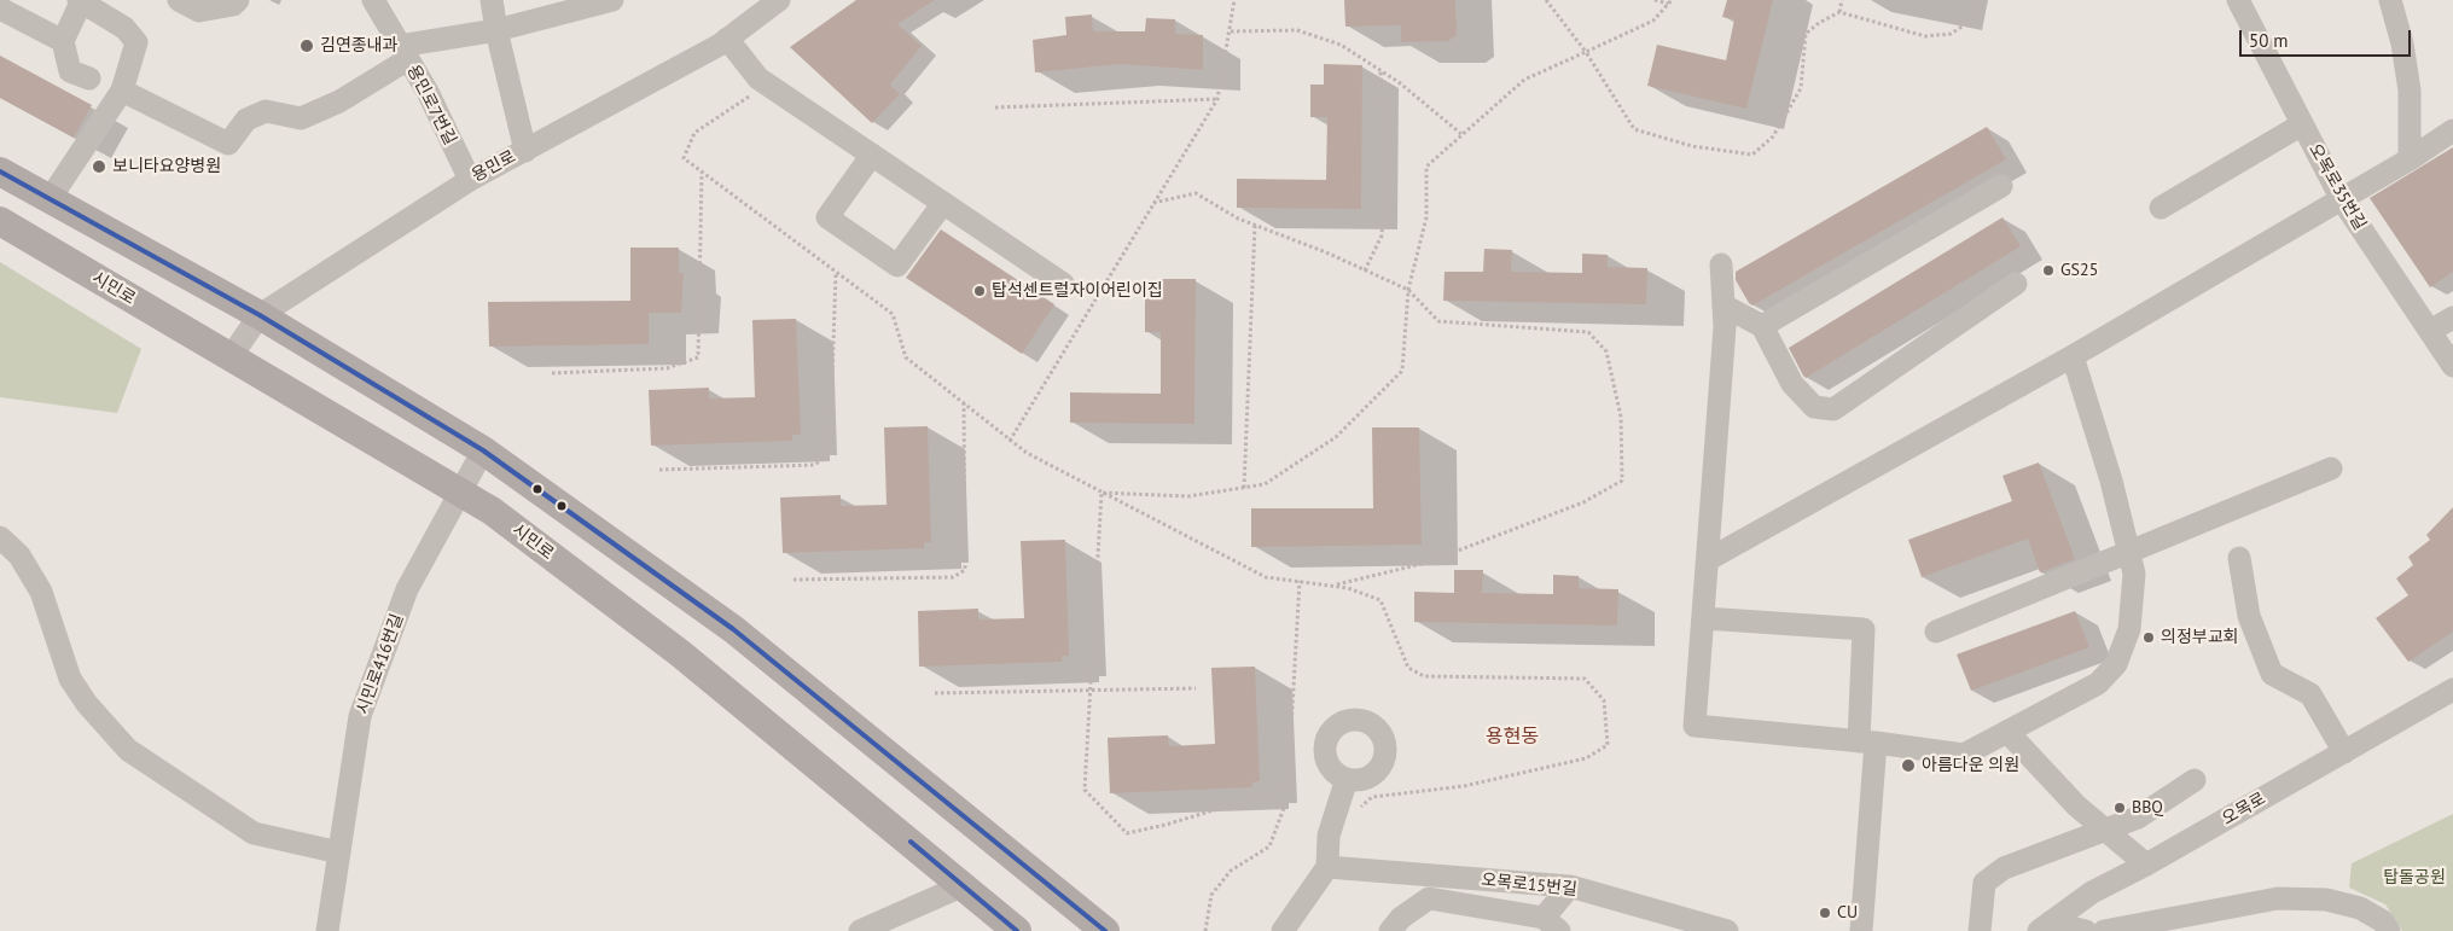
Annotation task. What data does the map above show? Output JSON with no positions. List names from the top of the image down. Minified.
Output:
{"streets":{"main road":["시민로"],"street":["용민로7번길","용민로","오목로35번길","시민로416번길","오목로","오목로15번길"]},"crossings":[["용민로7번길","용민로"],["용민로","시민로"],["시민로","시민로416번길"]],"districts":["용현동"],"parks":["탑돌공원"],"places":["김연종내과","보니타요양병원","GS25","탑석센트럴자이어린이집","의정부교회","아름다운 의원","BBQ","CU"],"scale_bar":"50 m"}
